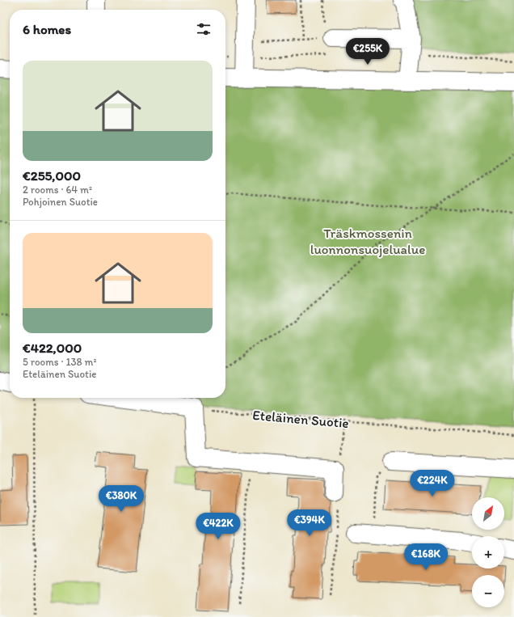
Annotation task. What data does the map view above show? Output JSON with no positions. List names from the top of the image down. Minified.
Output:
{"streets":{"path":["Eteläinen Suotie"]},"parks":["Träskmossenin luonnonsuojelualue"],"north":"top right","page":{"heading":"6 homes","price":["€255K","€224K","€380K","€394K","€422K","€168K"],"list":[{"name":"€255,000","note":"2 rooms · 64 m² · Pohjoinen Suotie"},{"name":"€422,000","note":"5 rooms · 138 m² · Eteläinen Suotie"}],"map_buttons":["+","−"]}}
